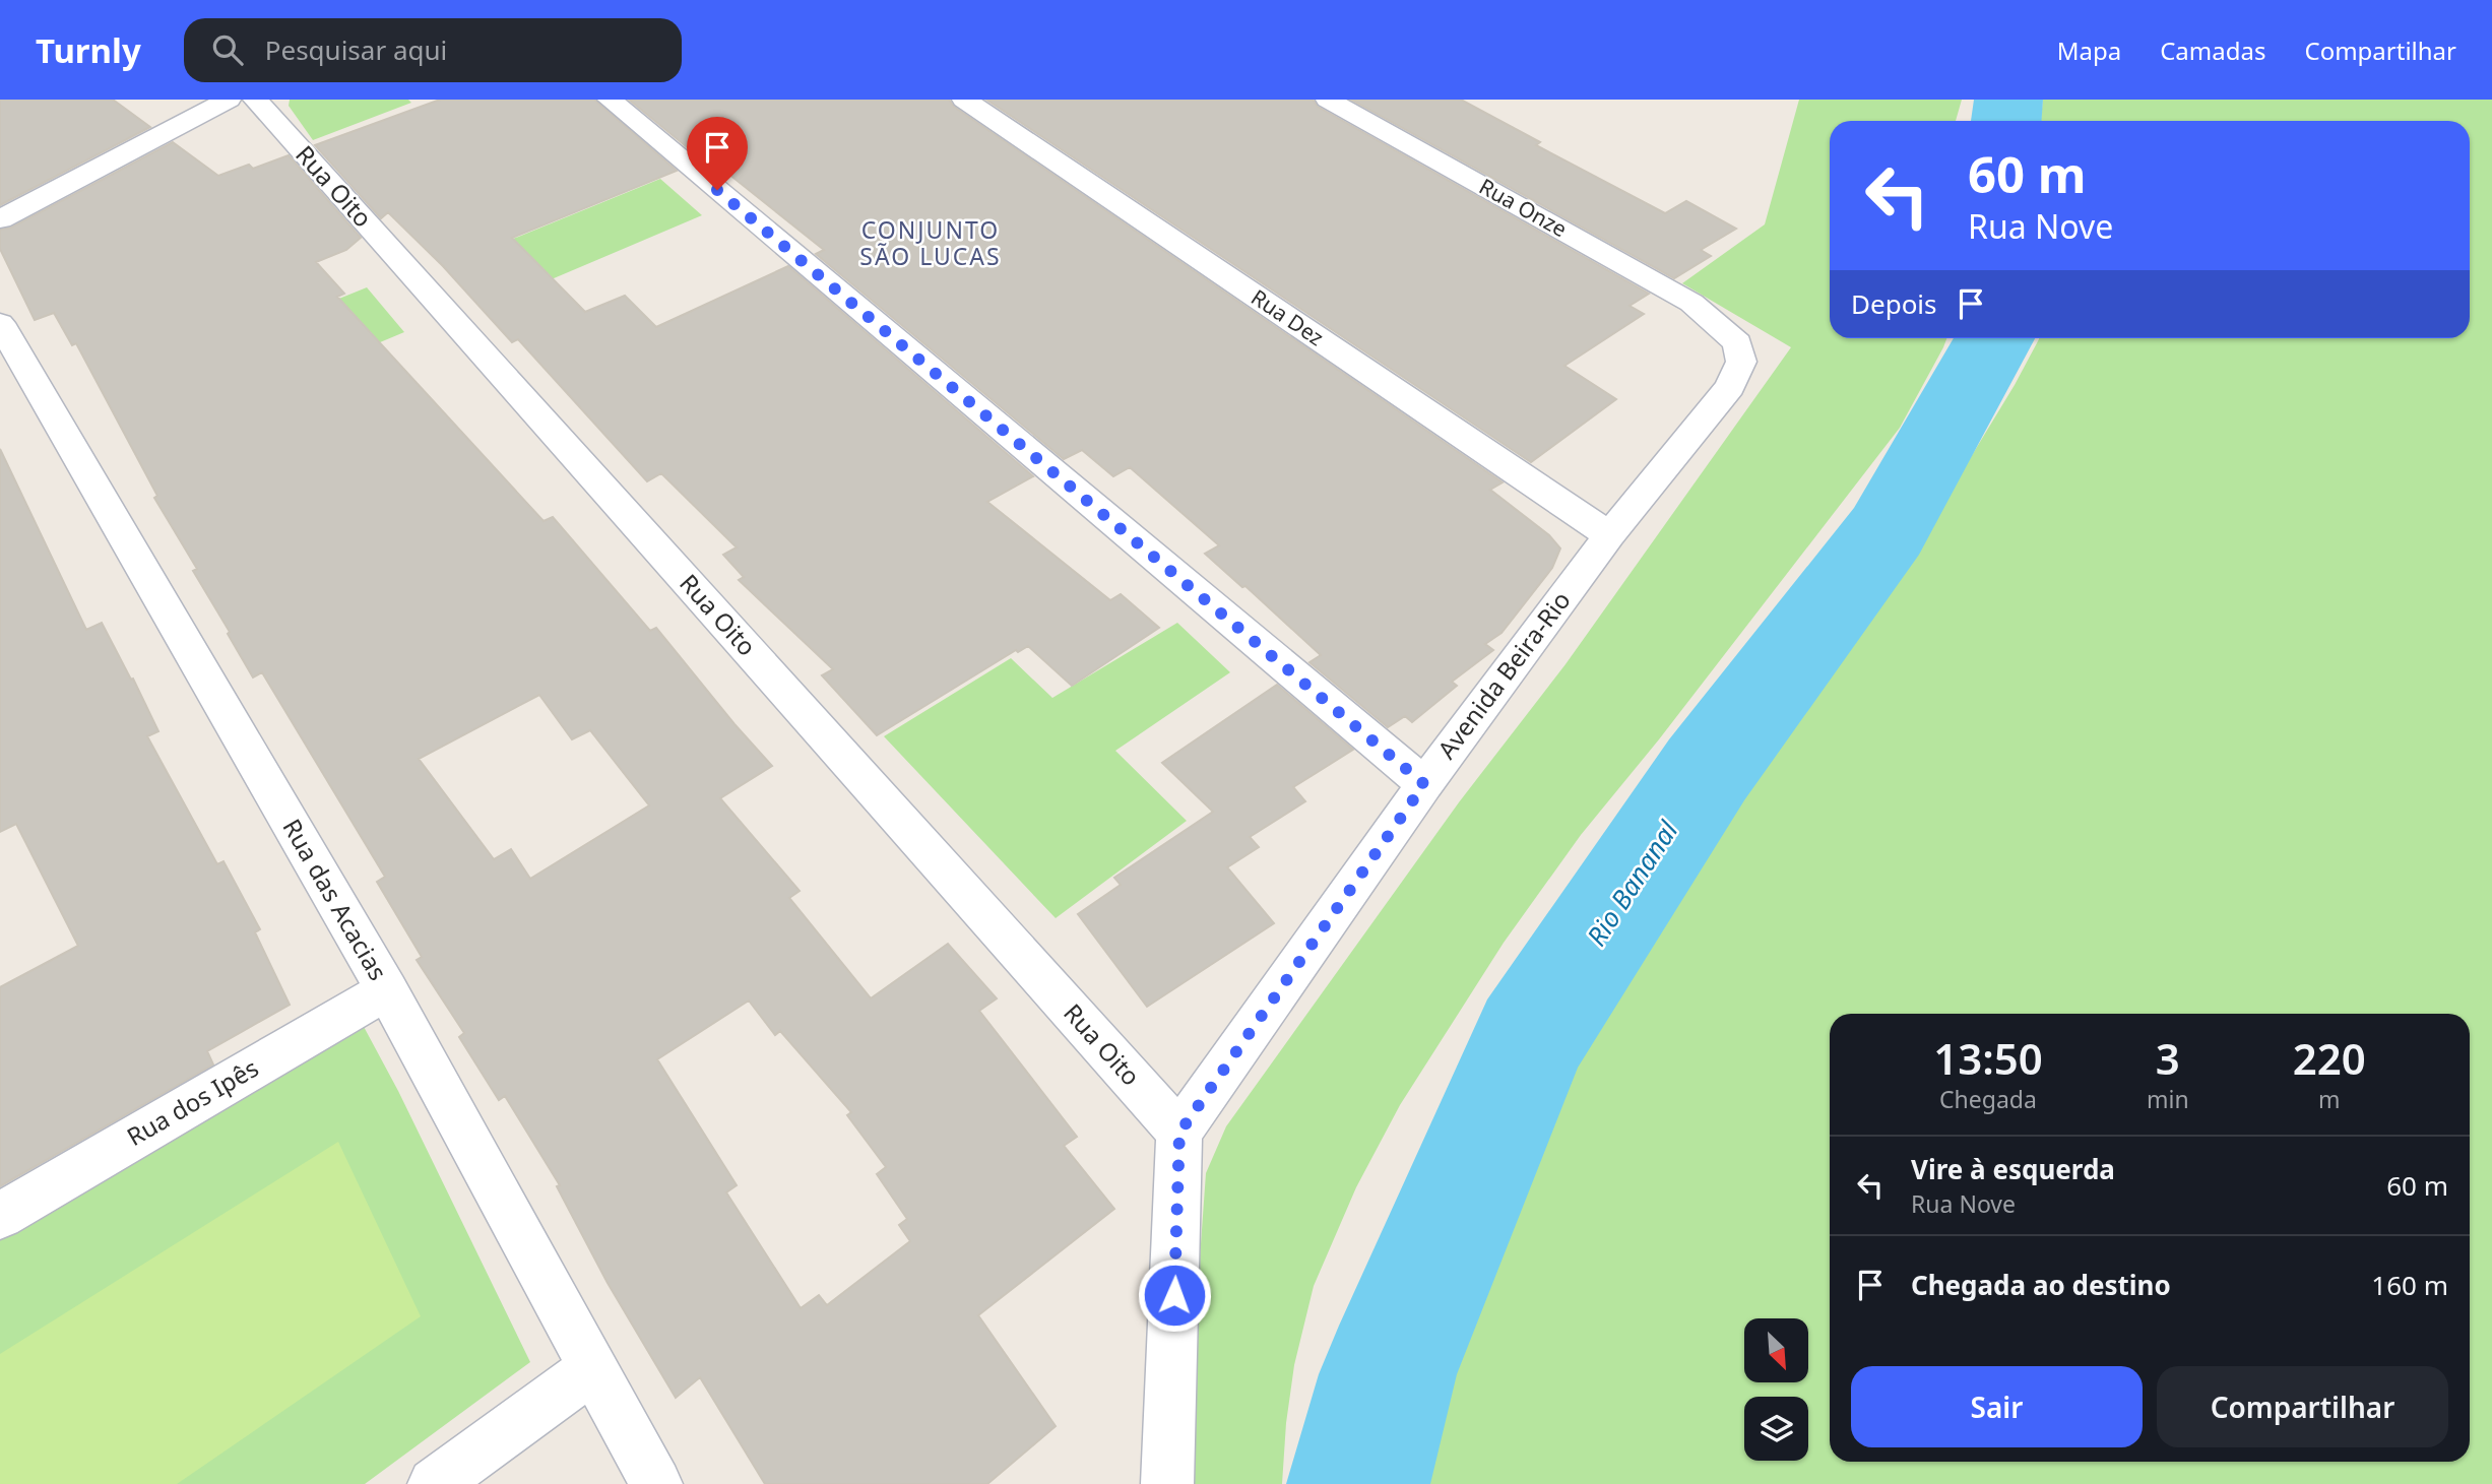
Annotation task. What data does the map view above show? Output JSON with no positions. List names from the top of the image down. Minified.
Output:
{"streets":{"street":["Rua Oito","Rua Onze","Rua Dez","Avenida Beira-Rio","Rua das Acacias","Rua dos Ipês"]},"crossings":[["Rua Oito","Avenida Beira-Rio"],["Rua Onze","Avenida Beira-Rio"],["Rua Dez","Avenida Beira-Rio"],["Rua das Acacias","Rua dos Ipês"]],"districts":["CONJUNTO SÃO LUCAS"],"water":["Rio Bananal"],"north":"bottom right","page":{"header":"Turnly","search":"Pesquisar aqui","nav":["Mapa","Camadas","Compartilhar"],"turn":["60 m","Rua Nove"],"then":"Depois","eta":["13:50","Chegada","3","min","220","m"],"list":[{"name":"Vire à esquerda","note":"Rua Nove","value":"60 m"},{"name":"Chegada ao destino","value":"160 m"}],"buttons":["Sair","Compartilhar"]}}
